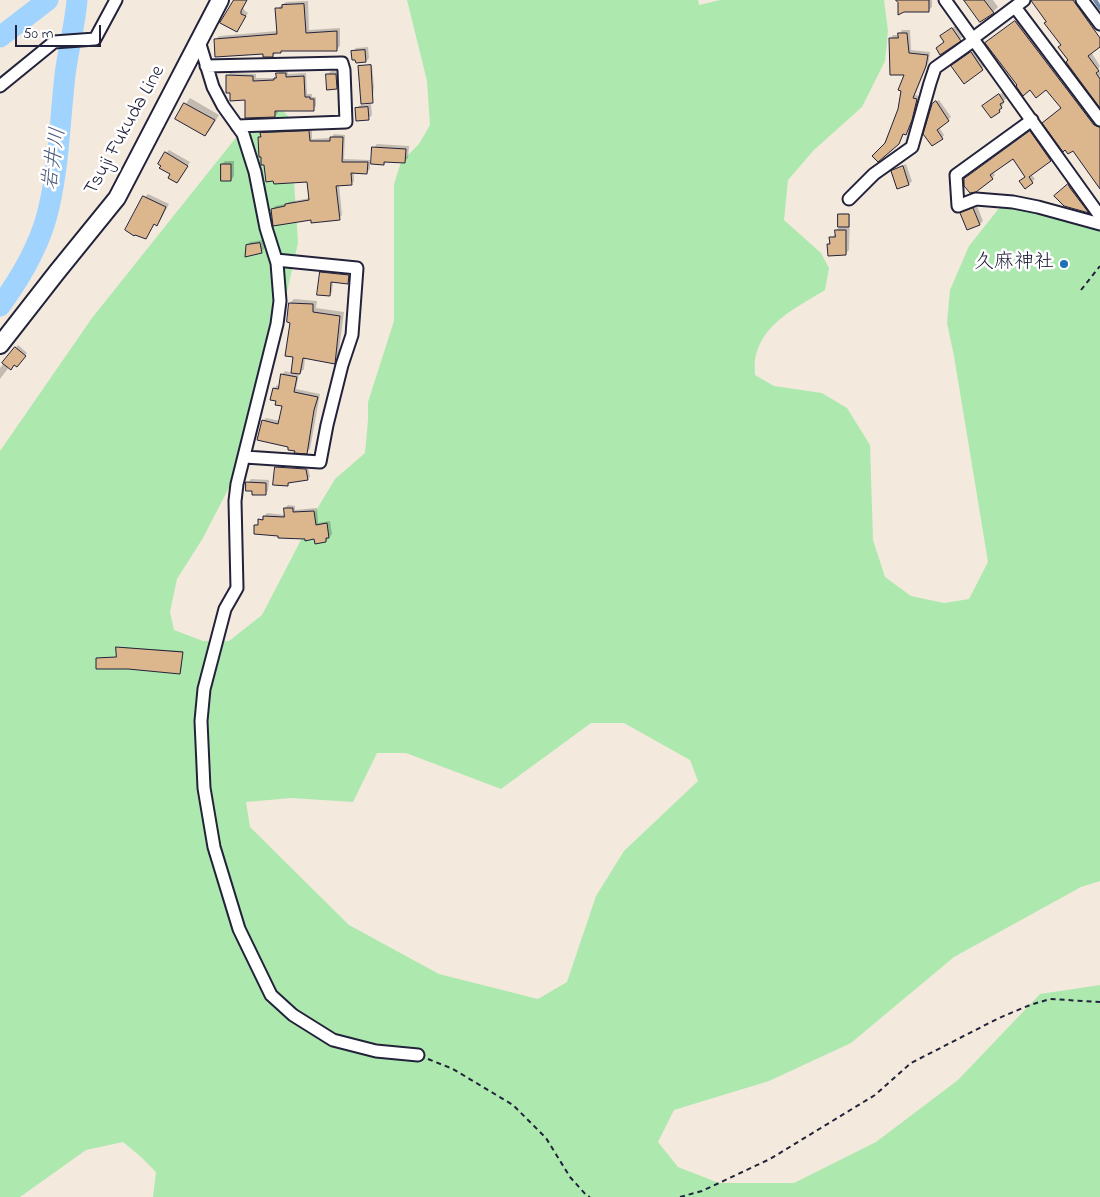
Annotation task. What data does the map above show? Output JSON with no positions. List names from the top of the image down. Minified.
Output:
{"streets":{"main road":["Tsuji Fukuda Line"]},"water":["岩井川"],"places":["久麻神社"],"scale_bar":"50 m"}
